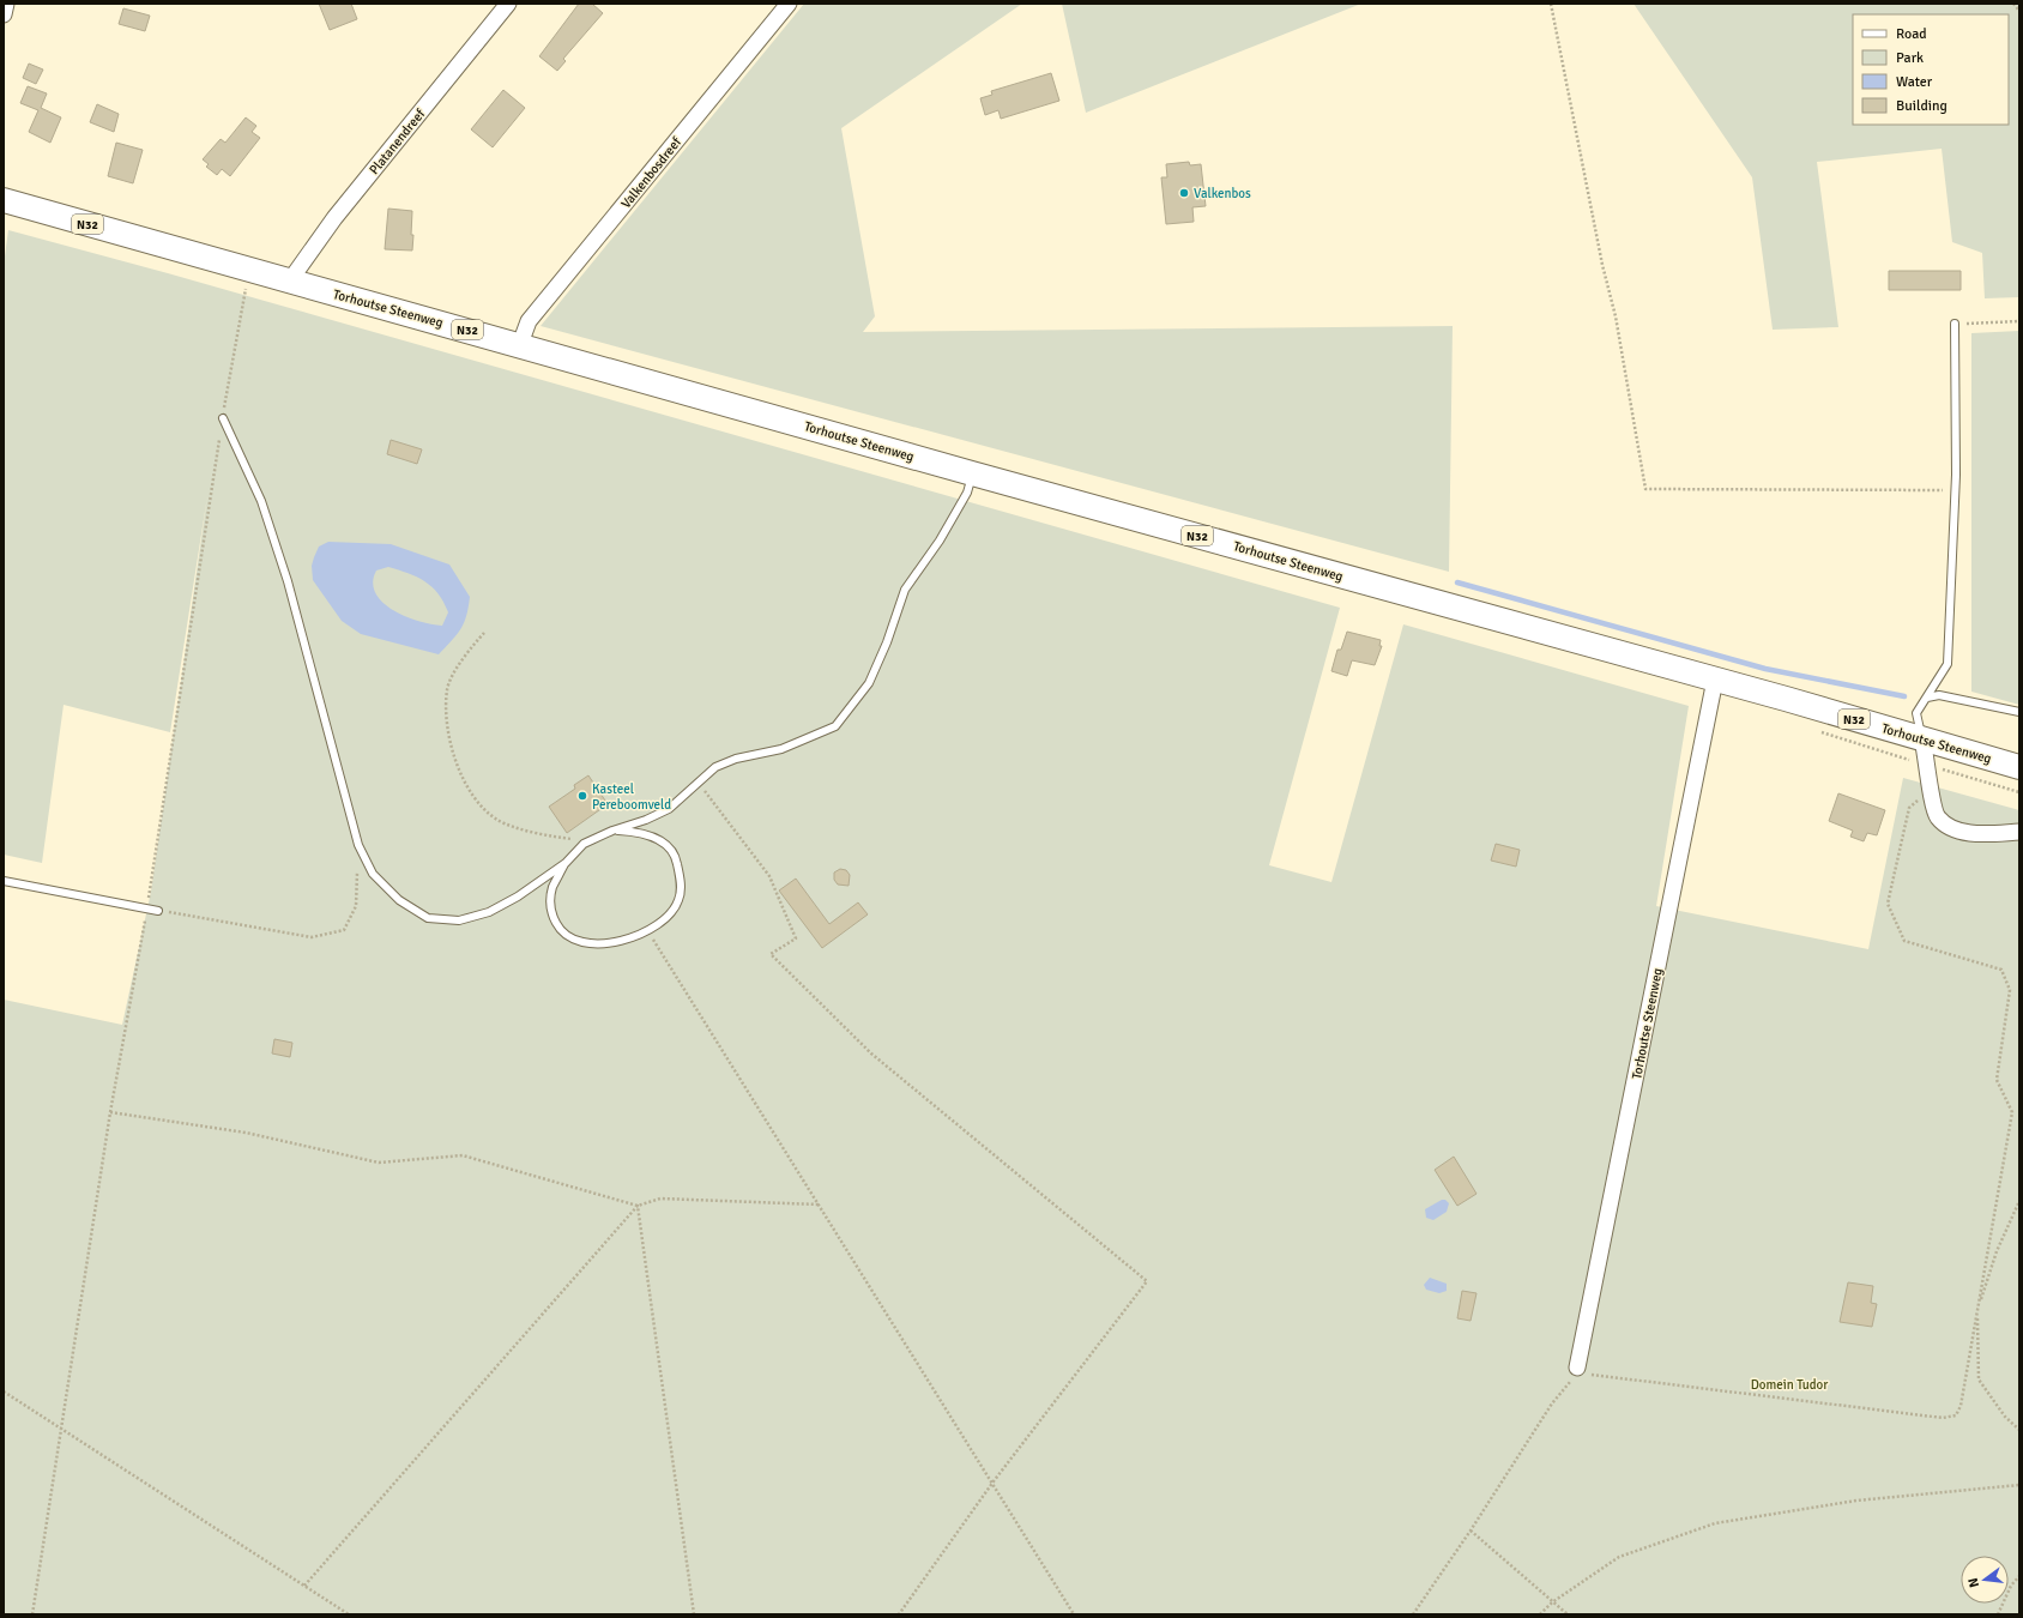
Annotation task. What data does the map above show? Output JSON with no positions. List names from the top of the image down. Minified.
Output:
{"streets":{"main road":["N32","Torhoutse Steenweg"],"street":["Platanendreef","Valkenbosdreef"]},"crossings":[["Platanendreef","Torhoutse Steenweg"],["Valkenbosdreef","Torhoutse Steenweg"]],"parks":["Domein Tudor"],"places":["Valkenbos","Kasteel Pereboomveld"],"legend":["Road","Park","Water","Building"],"north":"left"}
